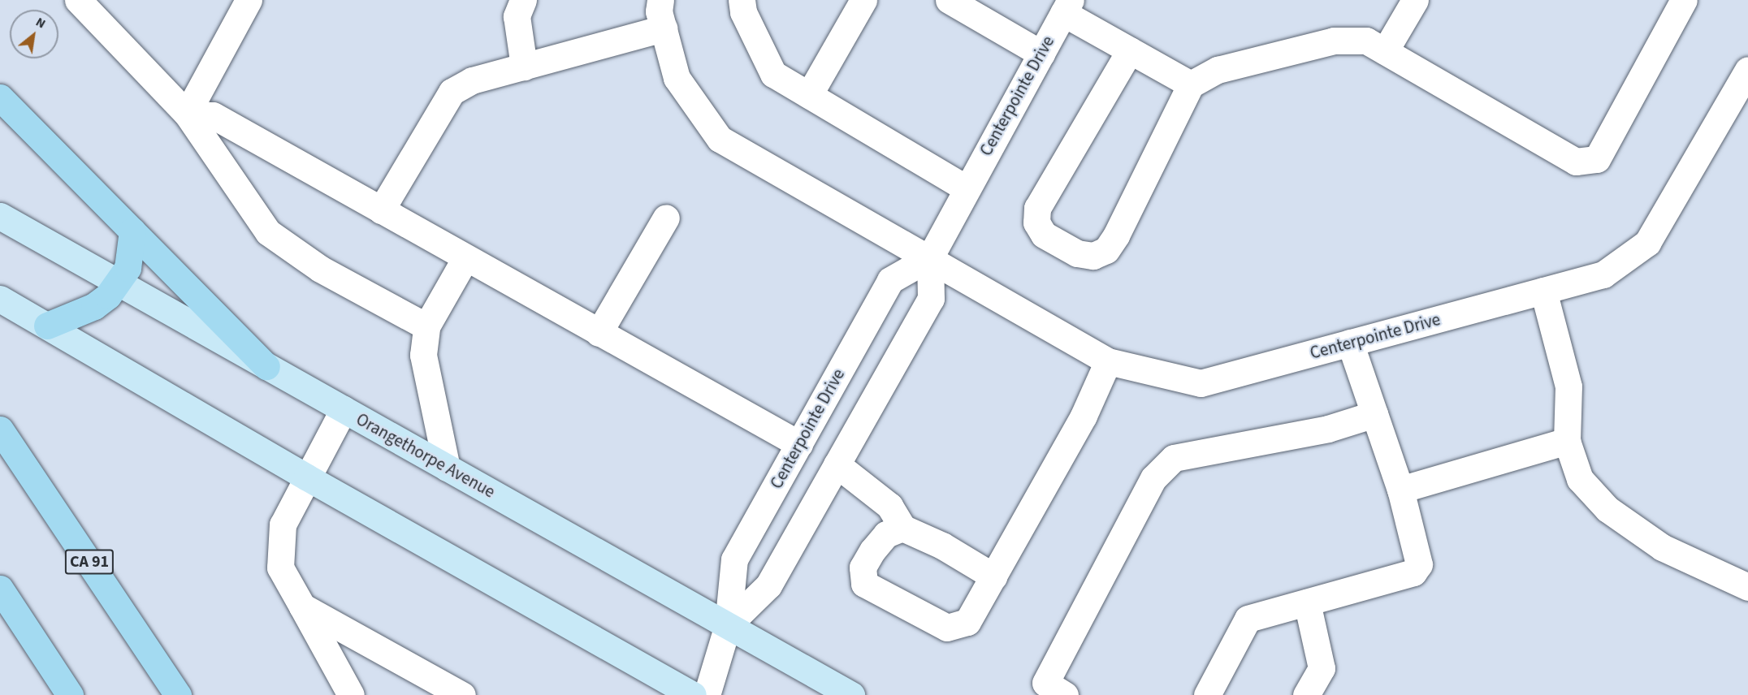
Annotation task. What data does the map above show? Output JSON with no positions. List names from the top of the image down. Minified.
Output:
{"streets":{"highway":["CA 91"],"main road":["Orangethorpe Avenue"],"street":["Centerpointe Drive"]},"crossings":[["Centerpointe Drive","Orangethorpe Avenue"]],"north":"top right"}
